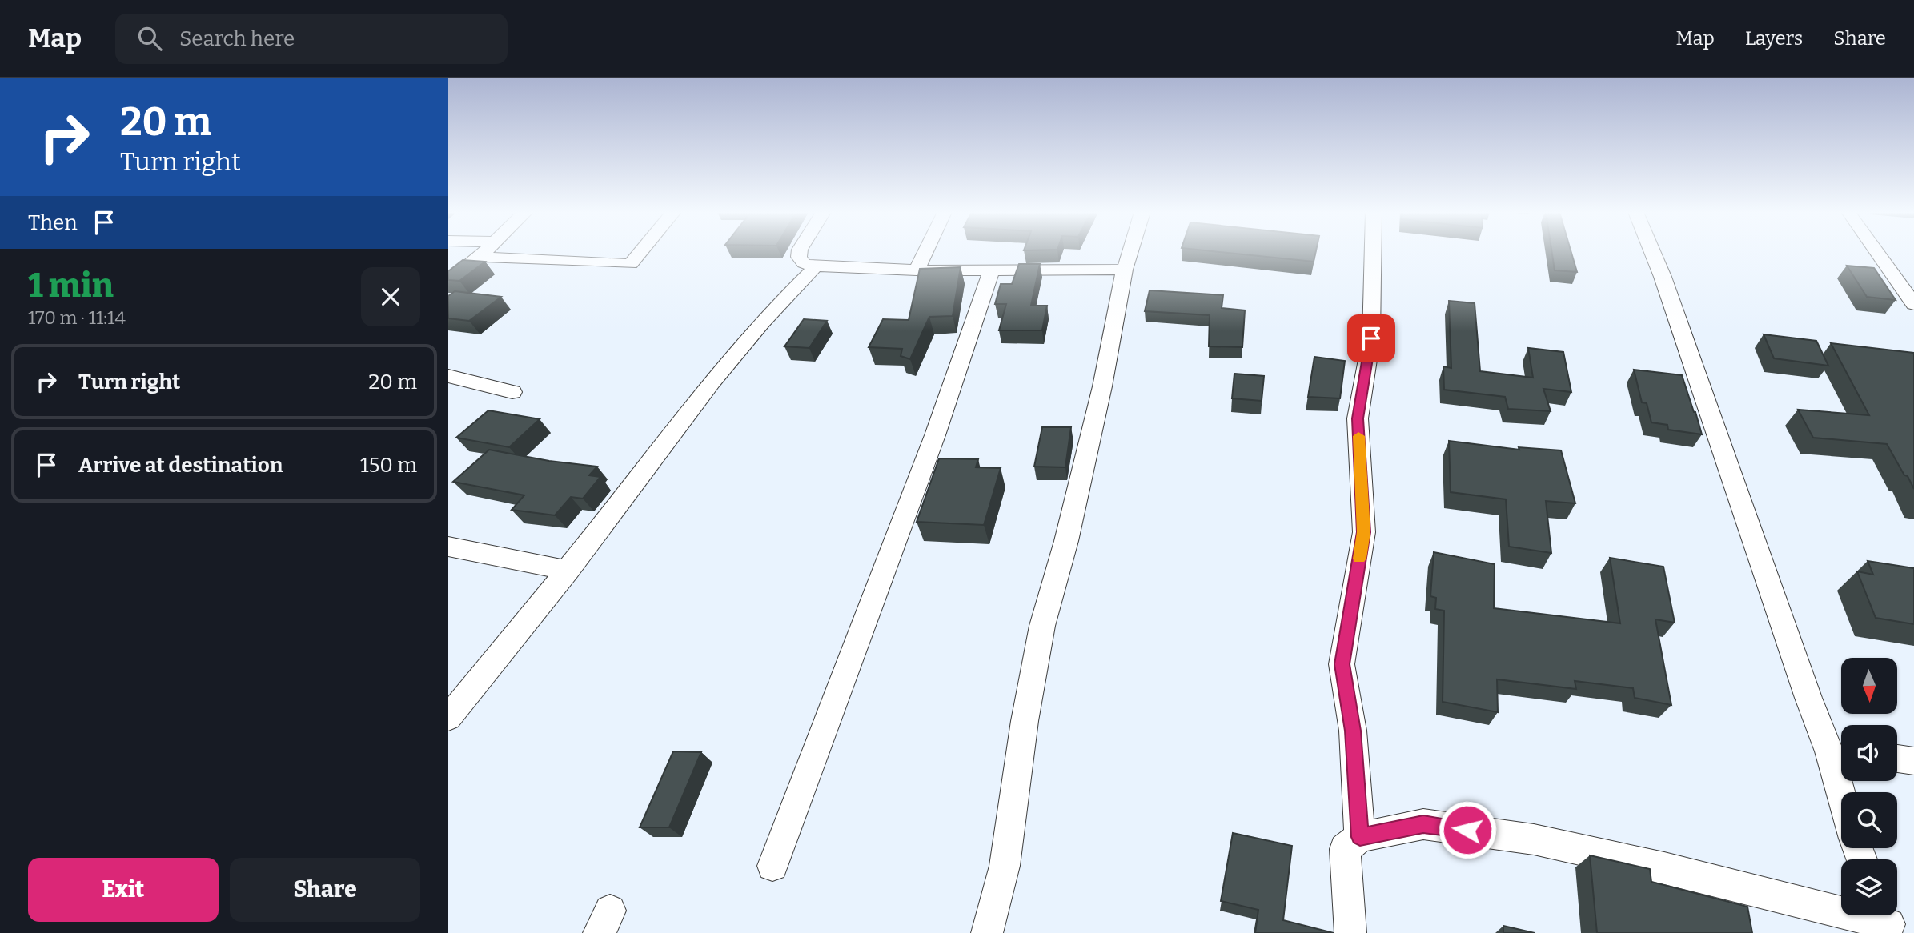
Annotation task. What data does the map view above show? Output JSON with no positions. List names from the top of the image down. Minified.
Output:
{"north":"bottom","page":{"header":"Map","search":"Search here","nav":["Map","Layers","Share"],"turn":["20 m","Turn right"],"then":"Then","heading":["1 min","170 m · 11:14"],"list":[{"name":"Turn right","value":"20 m"},{"name":"Arrive at destination","value":"150 m"}],"buttons":["Exit","Share"]}}
